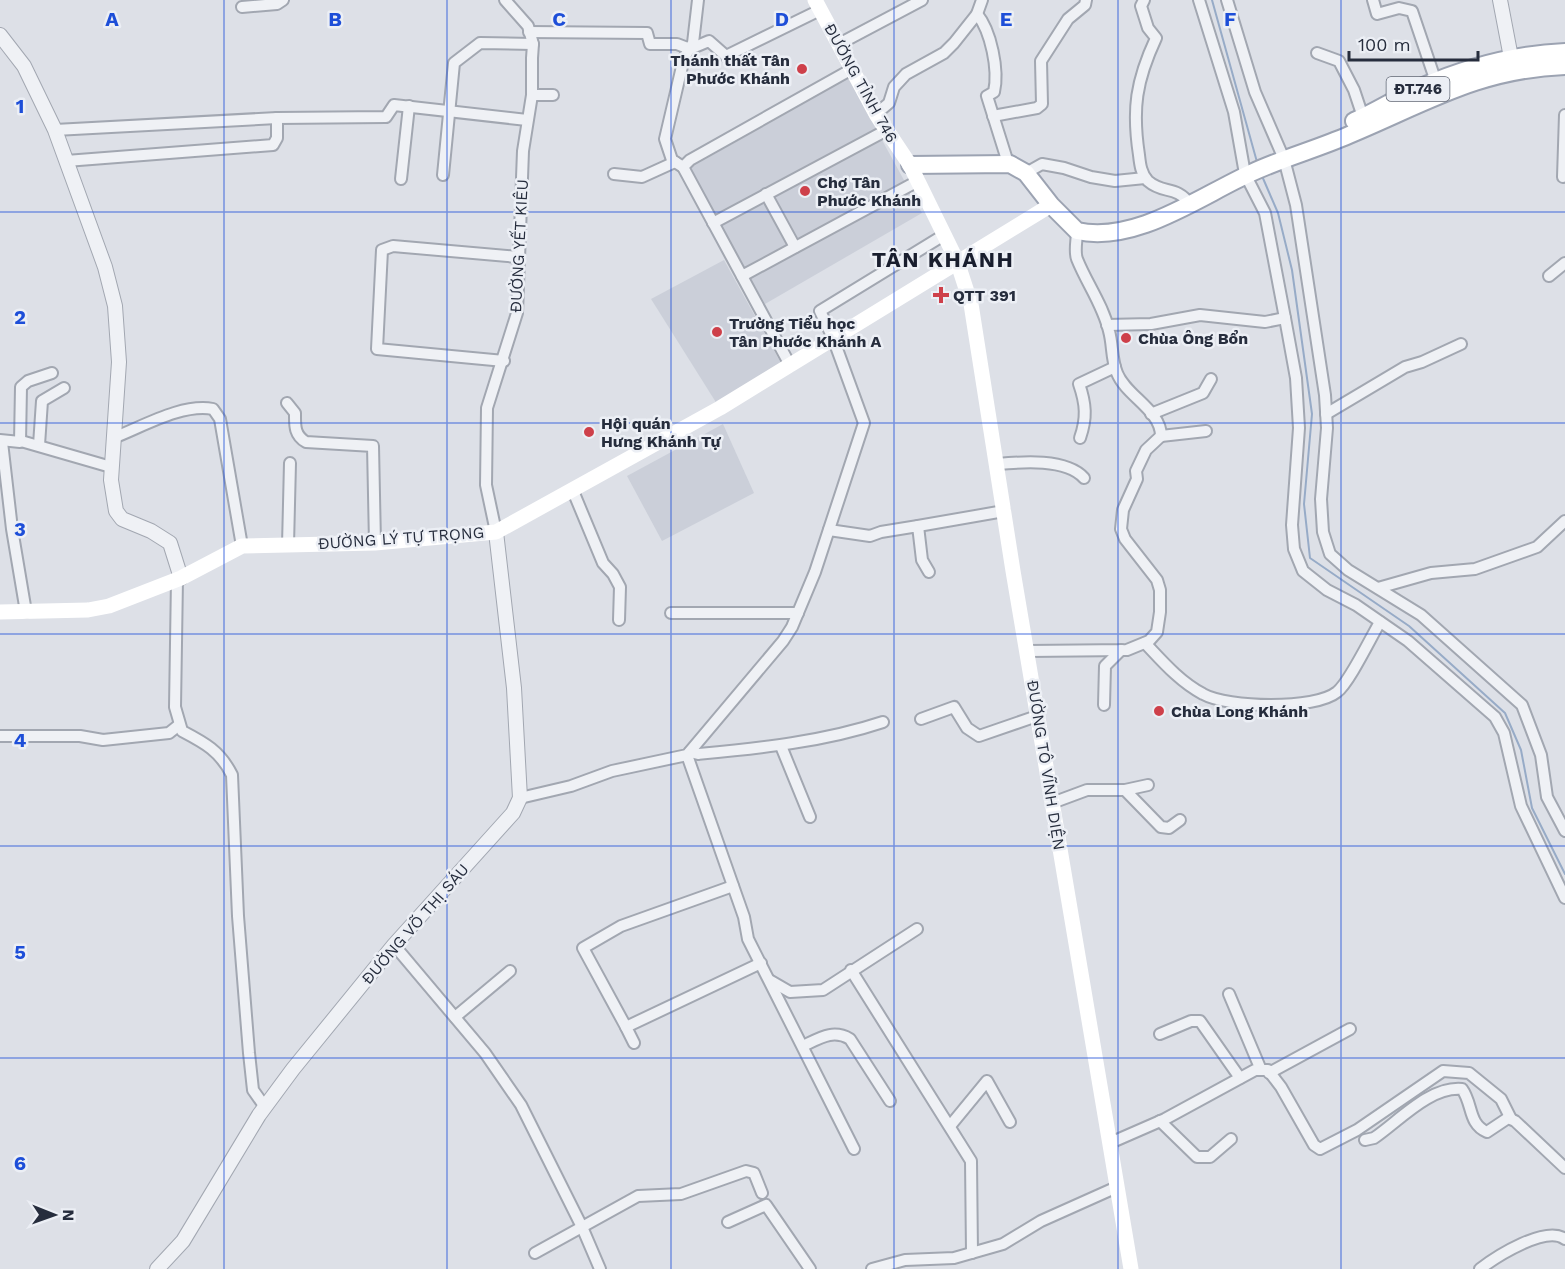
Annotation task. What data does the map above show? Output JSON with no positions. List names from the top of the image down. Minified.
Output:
{"streets":{"main road":["ĐƯỜNG TỈNH 746","ĐT.746","ĐƯỜNG LÝ TỰ TRỌNG","ĐƯỜNG TÔ VĨNH DIỆN"],"street":["ĐƯỜNG YẾT KIÊU","ĐƯỜNG VÕ THỊ SÁU"]},"crossings":[["ĐƯỜNG TỈNH 746","ĐƯỜNG LÝ TỰ TRỌNG"],["ĐƯỜNG TỈNH 746","ĐƯỜNG TÔ VĨNH DIỆN"],["ĐƯỜNG YẾT KIÊU","ĐƯỜNG LÝ TỰ TRỌNG"],["ĐƯỜNG LÝ TỰ TRỌNG","ĐƯỜNG TÔ VĨNH DIỆN"]],"districts":["TÂN KHÁNH"],"places":{"other":["Thánh thất Tân Phước Khánh","Chợ Tân Phước Khánh","Trường Tiểu học Tân Phước Khánh A","Chùa Ông Bổn","Hội quán Hưng Khánh Tự","Chùa Long Khánh"],"health":["QTT 391"]},"scale_bar":"100 m","north":"right","grid":{"columns":["A","B","C","D","E","F"],"rows":["1","2","3","4","5","6"]}}
